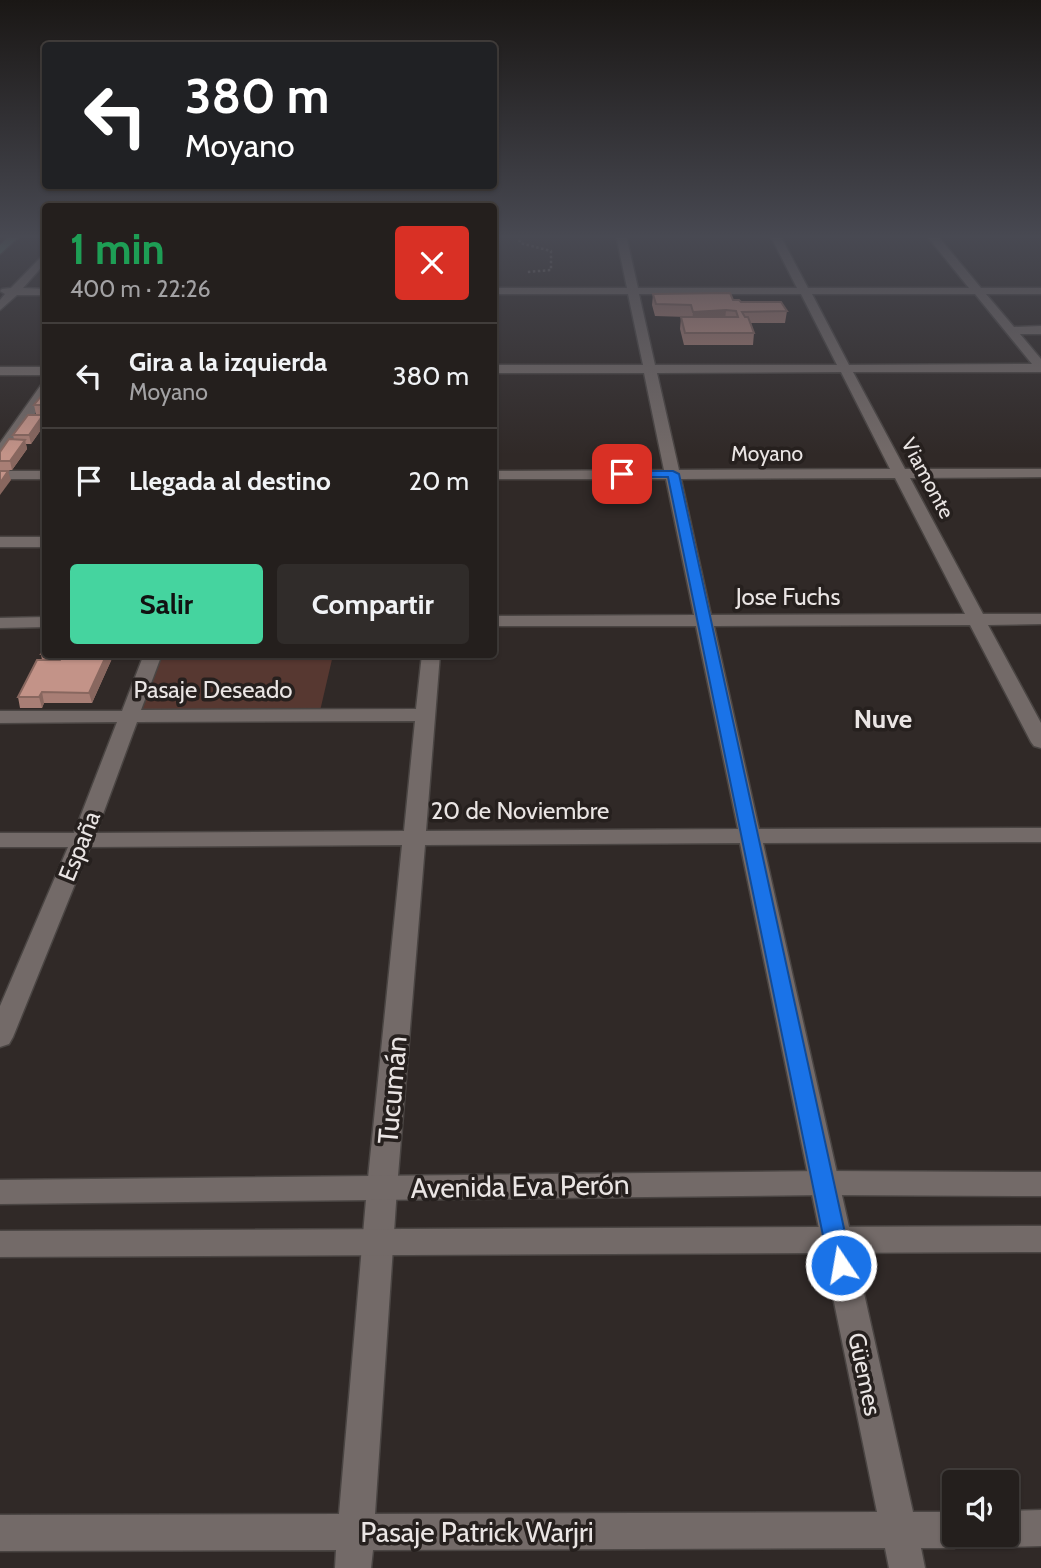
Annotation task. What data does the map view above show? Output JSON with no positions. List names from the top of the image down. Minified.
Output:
{"streets":{"street":["Moyano","Viamonte","Jose Fuchs","Pasaje Deseado","20 de Noviembre","España","Tucumán","Avenida Eva Perón","Güemes","Pasaje Patrick Warjri"]},"crossings":[["Moyano","Viamonte"],["Moyano","Güemes"],["Viamonte","Jose Fuchs"],["Jose Fuchs","Güemes"],["Pasaje Deseado","España"],["Pasaje Deseado","Tucumán"],["20 de Noviembre","España"],["20 de Noviembre","Tucumán"],["20 de Noviembre","Güemes"],["Tucumán","Avenida Eva Perón"],["Tucumán","Pasaje Patrick Warjri"],["Avenida Eva Perón","Güemes"],["Güemes","Pasaje Patrick Warjri"]],"districts":["Nuve"],"page":{"turn":["380 m","Moyano"],"heading":["1 min","400 m · 22:26"],"list":[{"name":"Gira a la izquierda","note":"Moyano","value":"380 m"},{"name":"Llegada al destino","value":"20 m"}],"buttons":["Salir","Compartir"]}}
